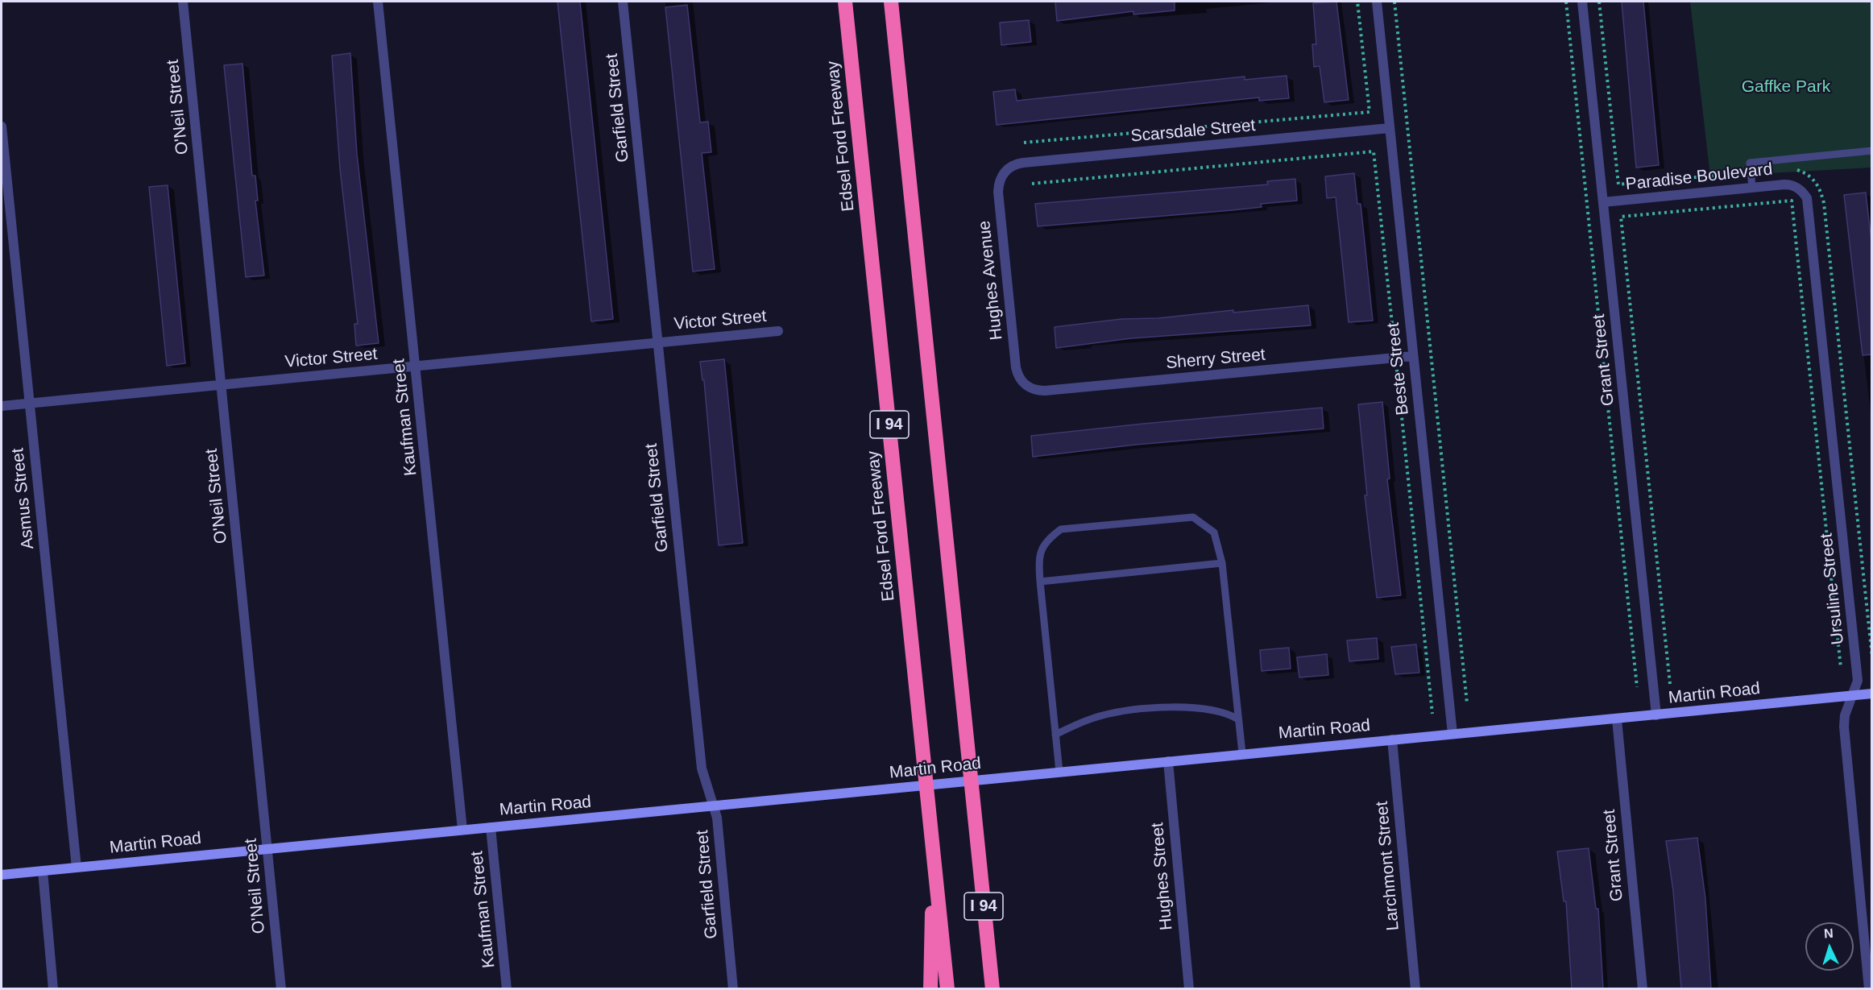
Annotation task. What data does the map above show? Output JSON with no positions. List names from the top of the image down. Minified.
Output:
{"streets":{"highway":["Edsel Ford Freeway","I 94"],"street":["O'Neil Street","Garfield Street","Scarsdale Street","Paradise Boulevard","Hughes Avenue","Victor Street","Sherry Street","Grant Street","Beste Street","Kaufman Street","Asmus Street","Ursuline Street","Martin Road","Larchmont Street","Hughes Street"]},"crossings":[["O'Neil Street","Victor Street"],["O'Neil Street","Martin Road"],["Garfield Street","Victor Street"],["Garfield Street","Martin Road"],["Scarsdale Street","Hughes Avenue"],["Scarsdale Street","Beste Street"],["Paradise Boulevard","Grant Street"],["Paradise Boulevard","Ursuline Street"],["Hughes Avenue","Sherry Street"],["Victor Street","Kaufman Street"],["Victor Street","Asmus Street"],["Sherry Street","Beste Street"],["Grant Street","Martin Road"],["Beste Street","Martin Road"],["Kaufman Street","Martin Road"],["Asmus Street","Martin Road"],["Ursuline Street","Martin Road"],["Martin Road","Larchmont Street"],["Martin Road","Hughes Street"]],"parks":["Gaffke Park"],"north":"top"}
